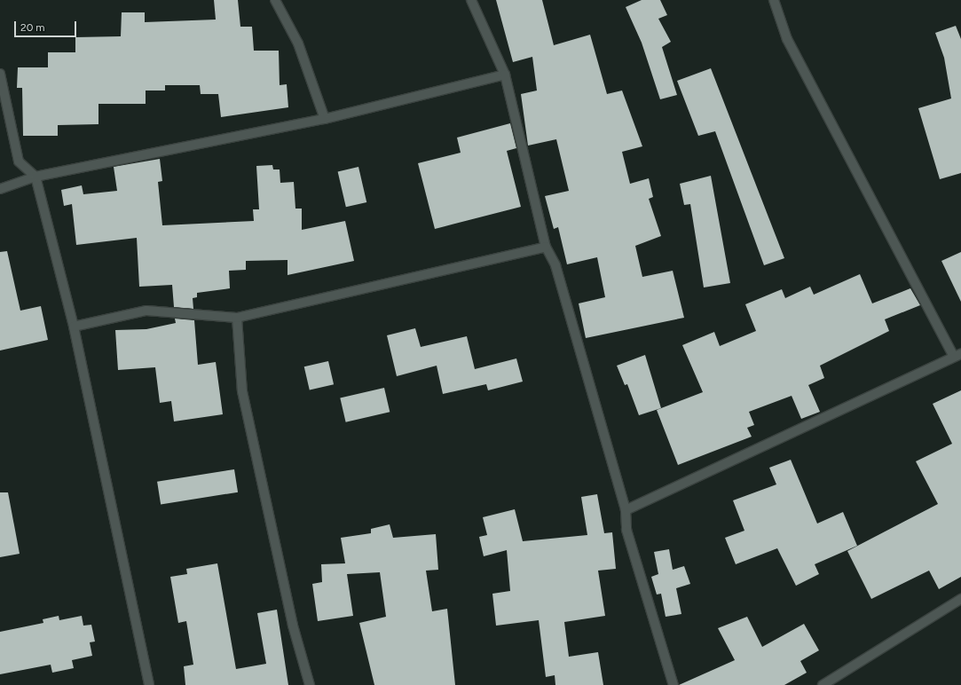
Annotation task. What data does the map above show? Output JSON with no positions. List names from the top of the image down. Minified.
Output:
{"scale_bar":"20 m"}
